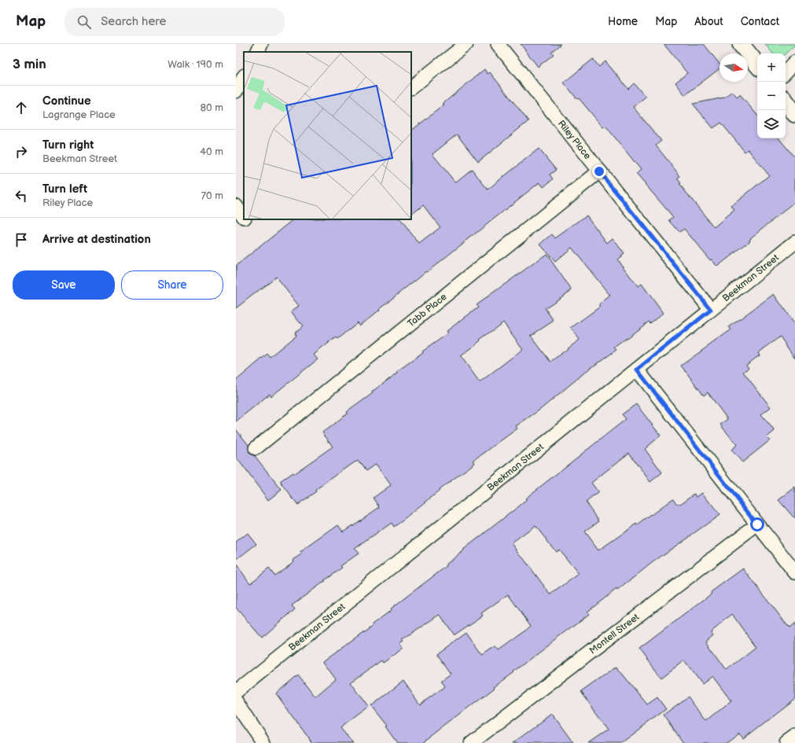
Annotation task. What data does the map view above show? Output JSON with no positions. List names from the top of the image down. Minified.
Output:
{"streets":{"street":["Riley Place","Beekman Street","Tabb Place","Montell Street"]},"crossings":[["Riley Place","Beekman Street"],["Riley Place","Tabb Place"]],"north":"right","page":{"header":"Map","search":"Search here","nav":["Home","Map","About","Contact"],"heading":["3 min","Walk · 190 m"],"map_buttons":["+","−"],"list":[["Continue","Lagrange Place","80 m"],["Turn right","Beekman Street","40 m"],["Turn left","Riley Place","70 m"],"Arrive at destination"],"buttons":["Save","Share"]}}
